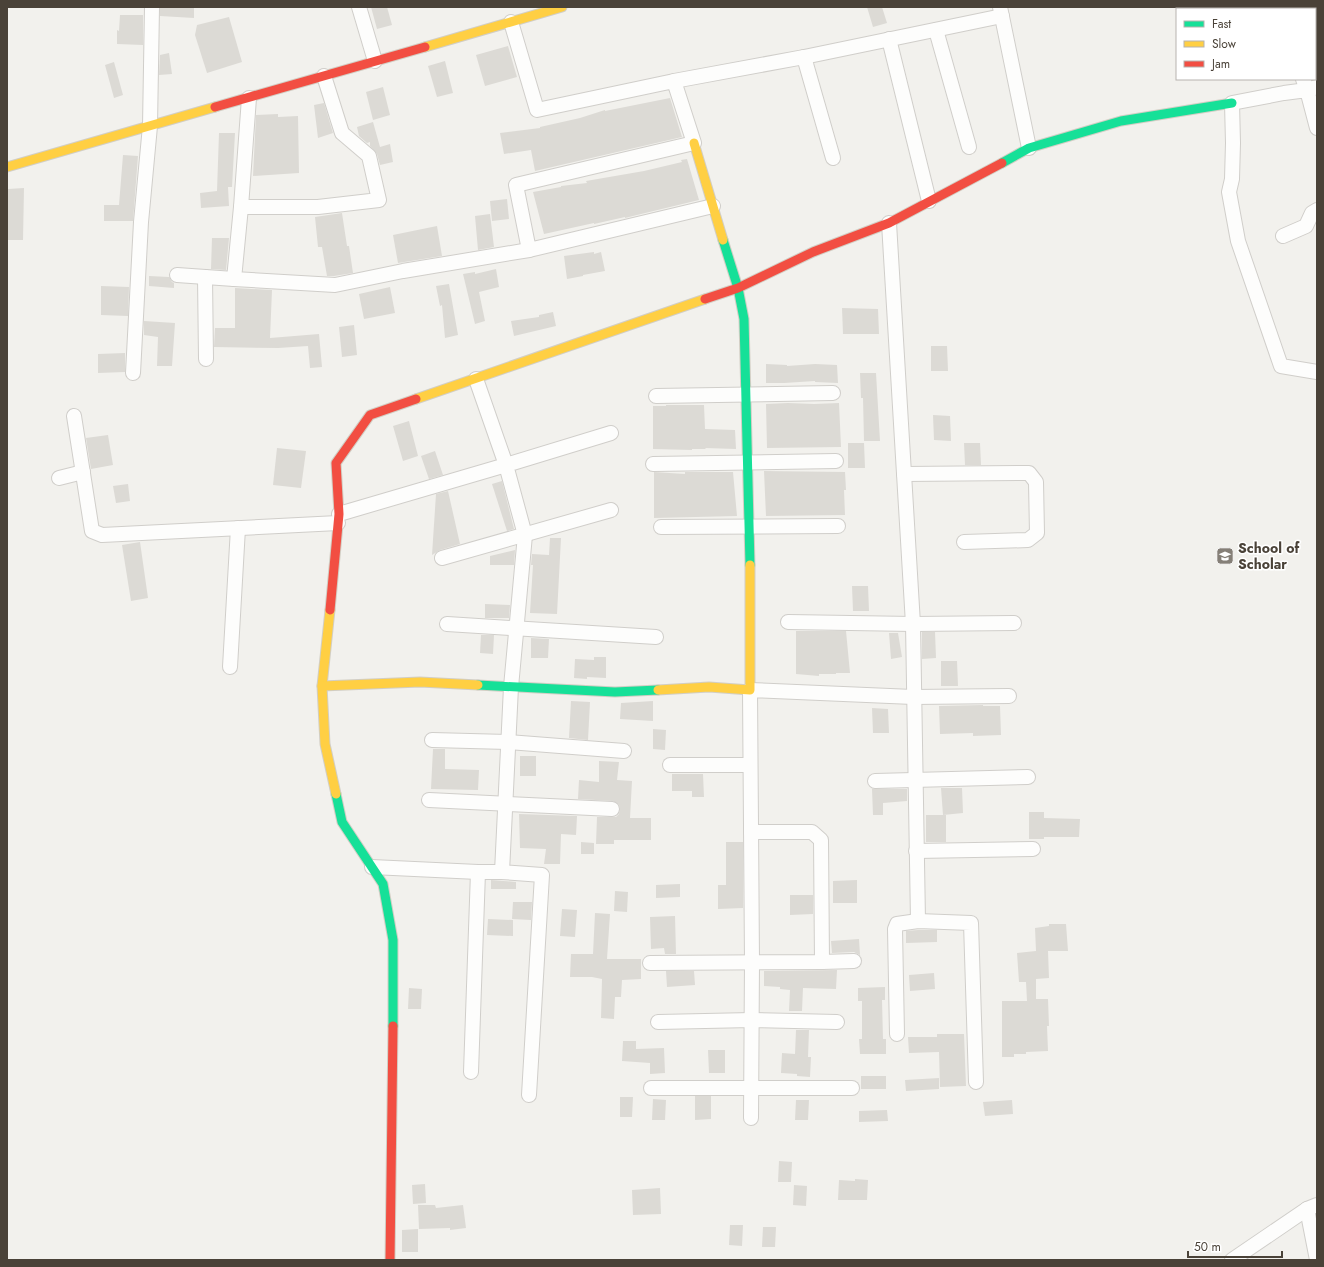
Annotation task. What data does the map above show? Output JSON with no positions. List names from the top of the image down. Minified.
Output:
{"places":{"school or university":["School of Scholar"]},"legend":["Fast","Slow","Jam"],"scale_bar":"50 m"}
